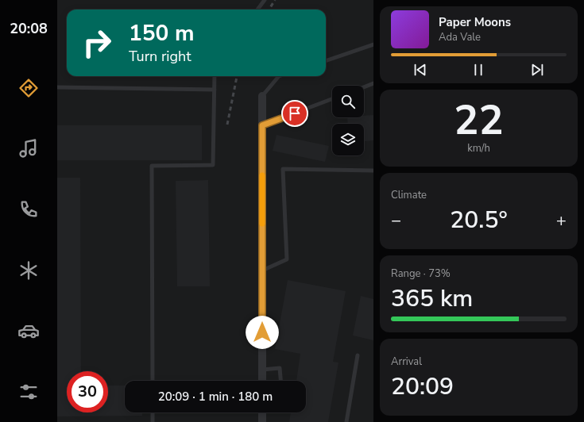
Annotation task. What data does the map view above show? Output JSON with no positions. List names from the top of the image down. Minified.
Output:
{"page":{"tabs":"20:08","turn":["150 m","Turn right"],"song":["Paper Moons","Ada Vale"],"tile":[["22","km/h"],"Climate",["Range · 73%","365 km"],["Arrival","20:09"]],"heat":["−","20.5°","+"],"limit":"30","trip":"20:09 · 1 min · 180 m"}}
